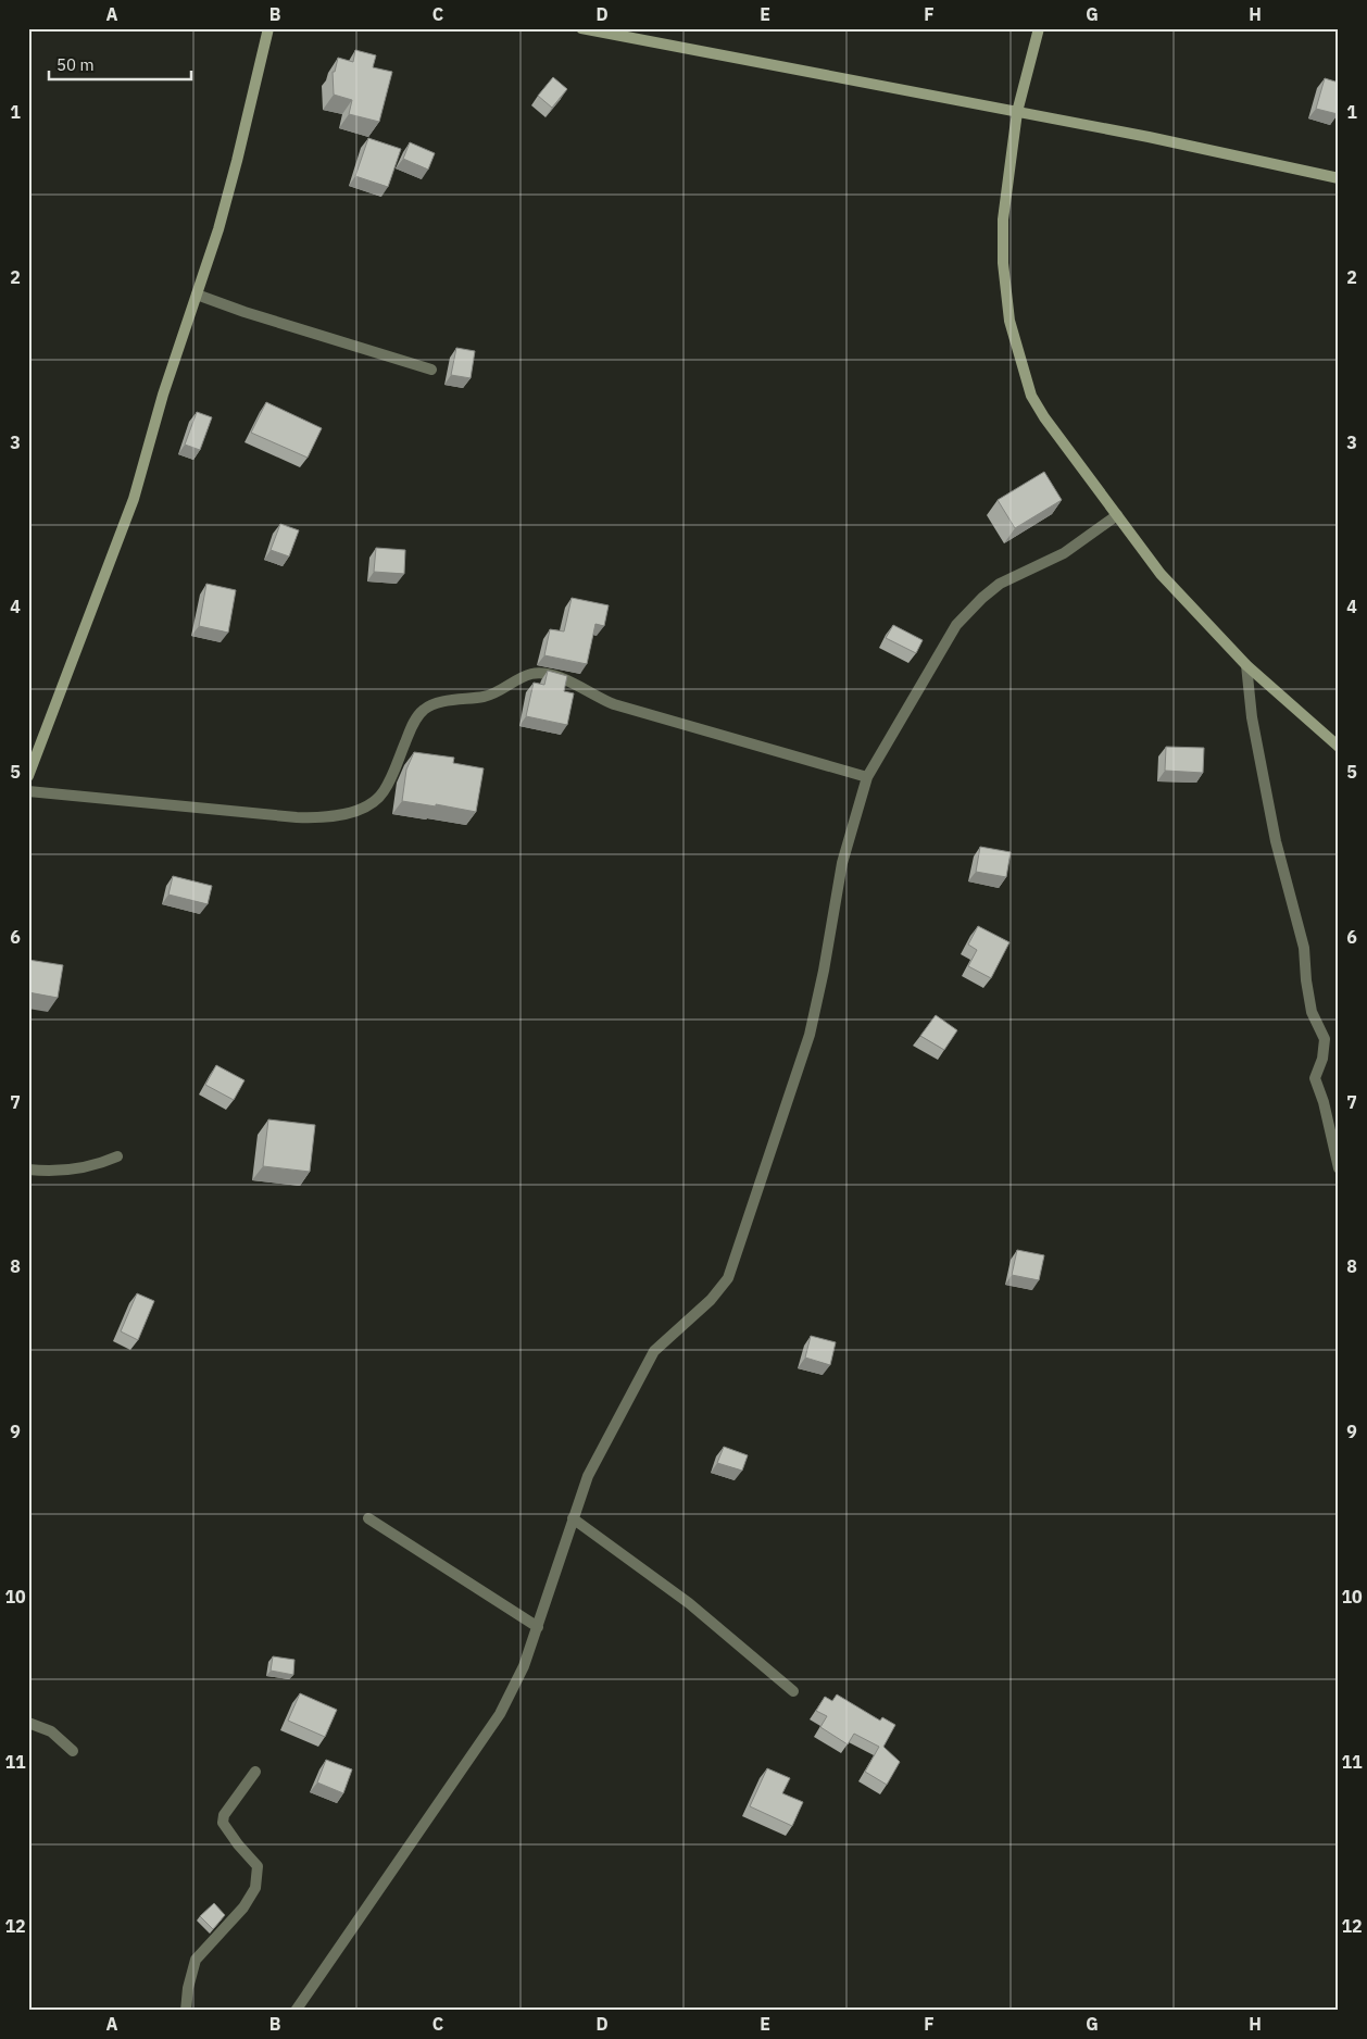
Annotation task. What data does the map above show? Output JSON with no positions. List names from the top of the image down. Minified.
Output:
{"scale_bar":"50 m","grid":{"columns":["A","B","C","D","E","F","G","H"],"rows":["1","2","3","4","5","6","7","8","9","10","11","12"]}}
